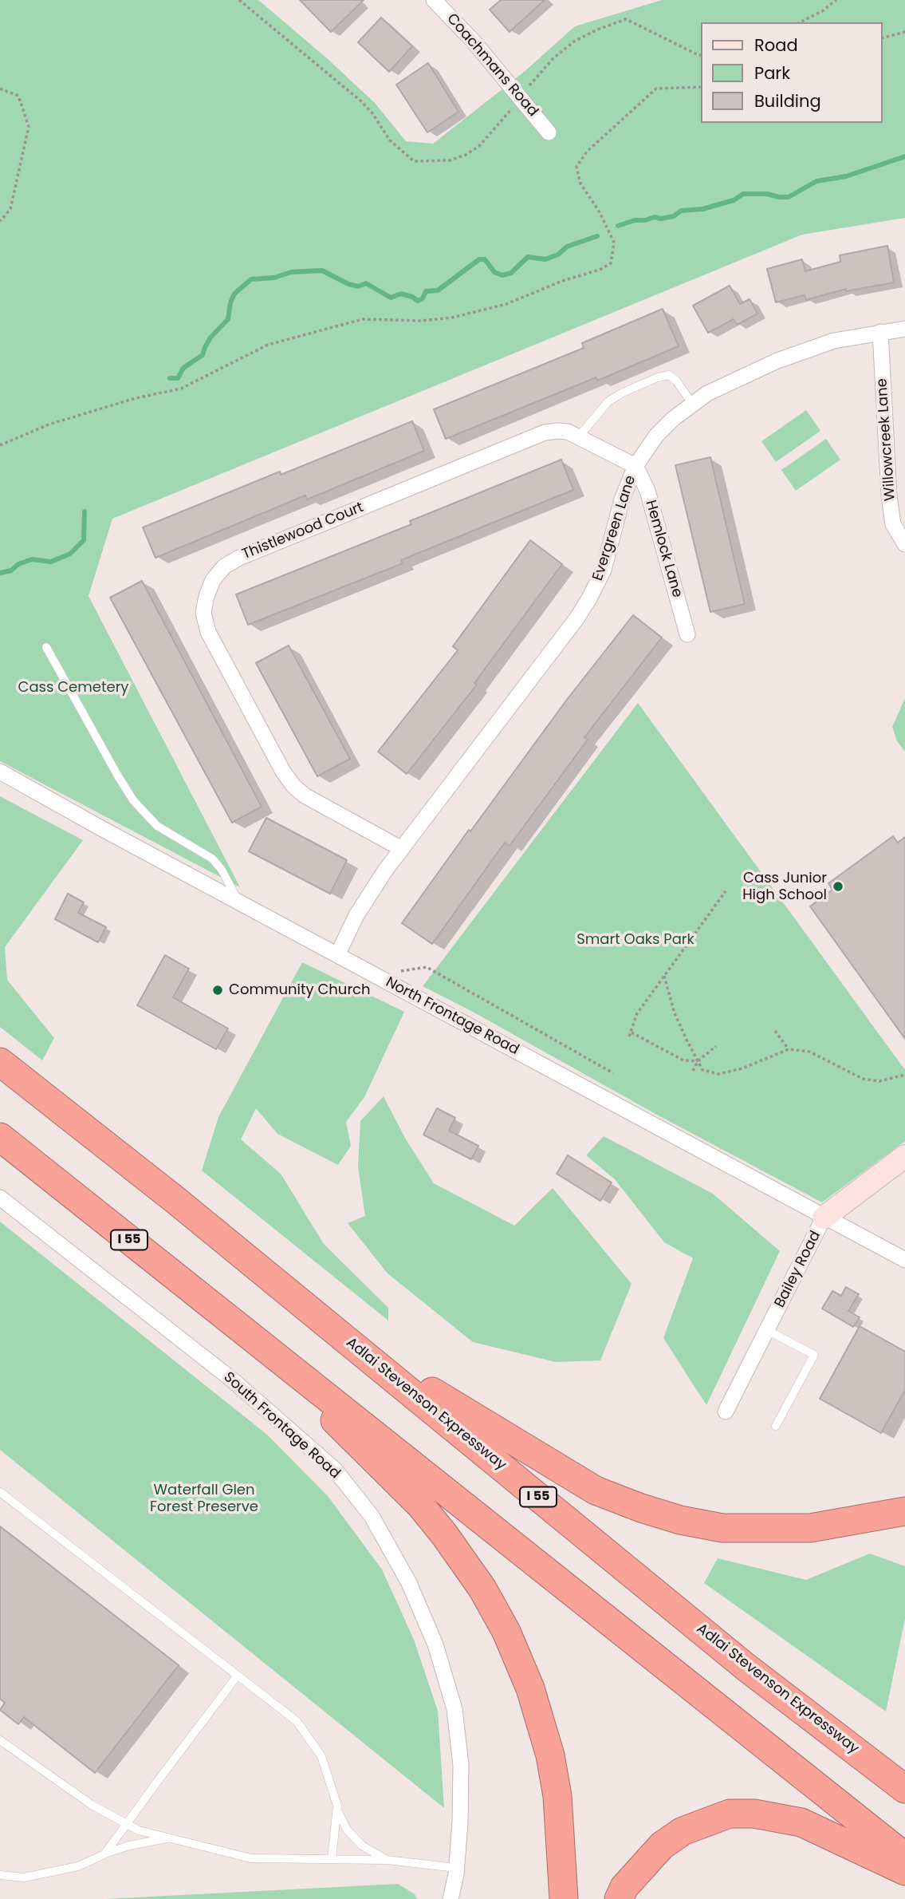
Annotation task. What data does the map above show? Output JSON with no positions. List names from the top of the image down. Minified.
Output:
{"streets":{"highway":["I 55","Adlai Stevenson Expressway"],"street":["Coachmans Road","Willowcreek Lane","Evergreen Lane","Thistlewood Court","Hemlock Lane","North Frontage Road","Bailey Road","South Frontage Road"]},"crossings":[["Willowcreek Lane","Evergreen Lane"],["Evergreen Lane","Thistlewood Court"],["Evergreen Lane","Hemlock Lane"],["Evergreen Lane","North Frontage Road"],["Thistlewood Court","Hemlock Lane"],["North Frontage Road","Bailey Road"]],"parks":["Cass Cemetery","Smart Oaks Park","Waterfall Glen Forest Preserve"],"places":["Cass Junior High School","Community Church"],"legend":["Road","Park","Building"]}
